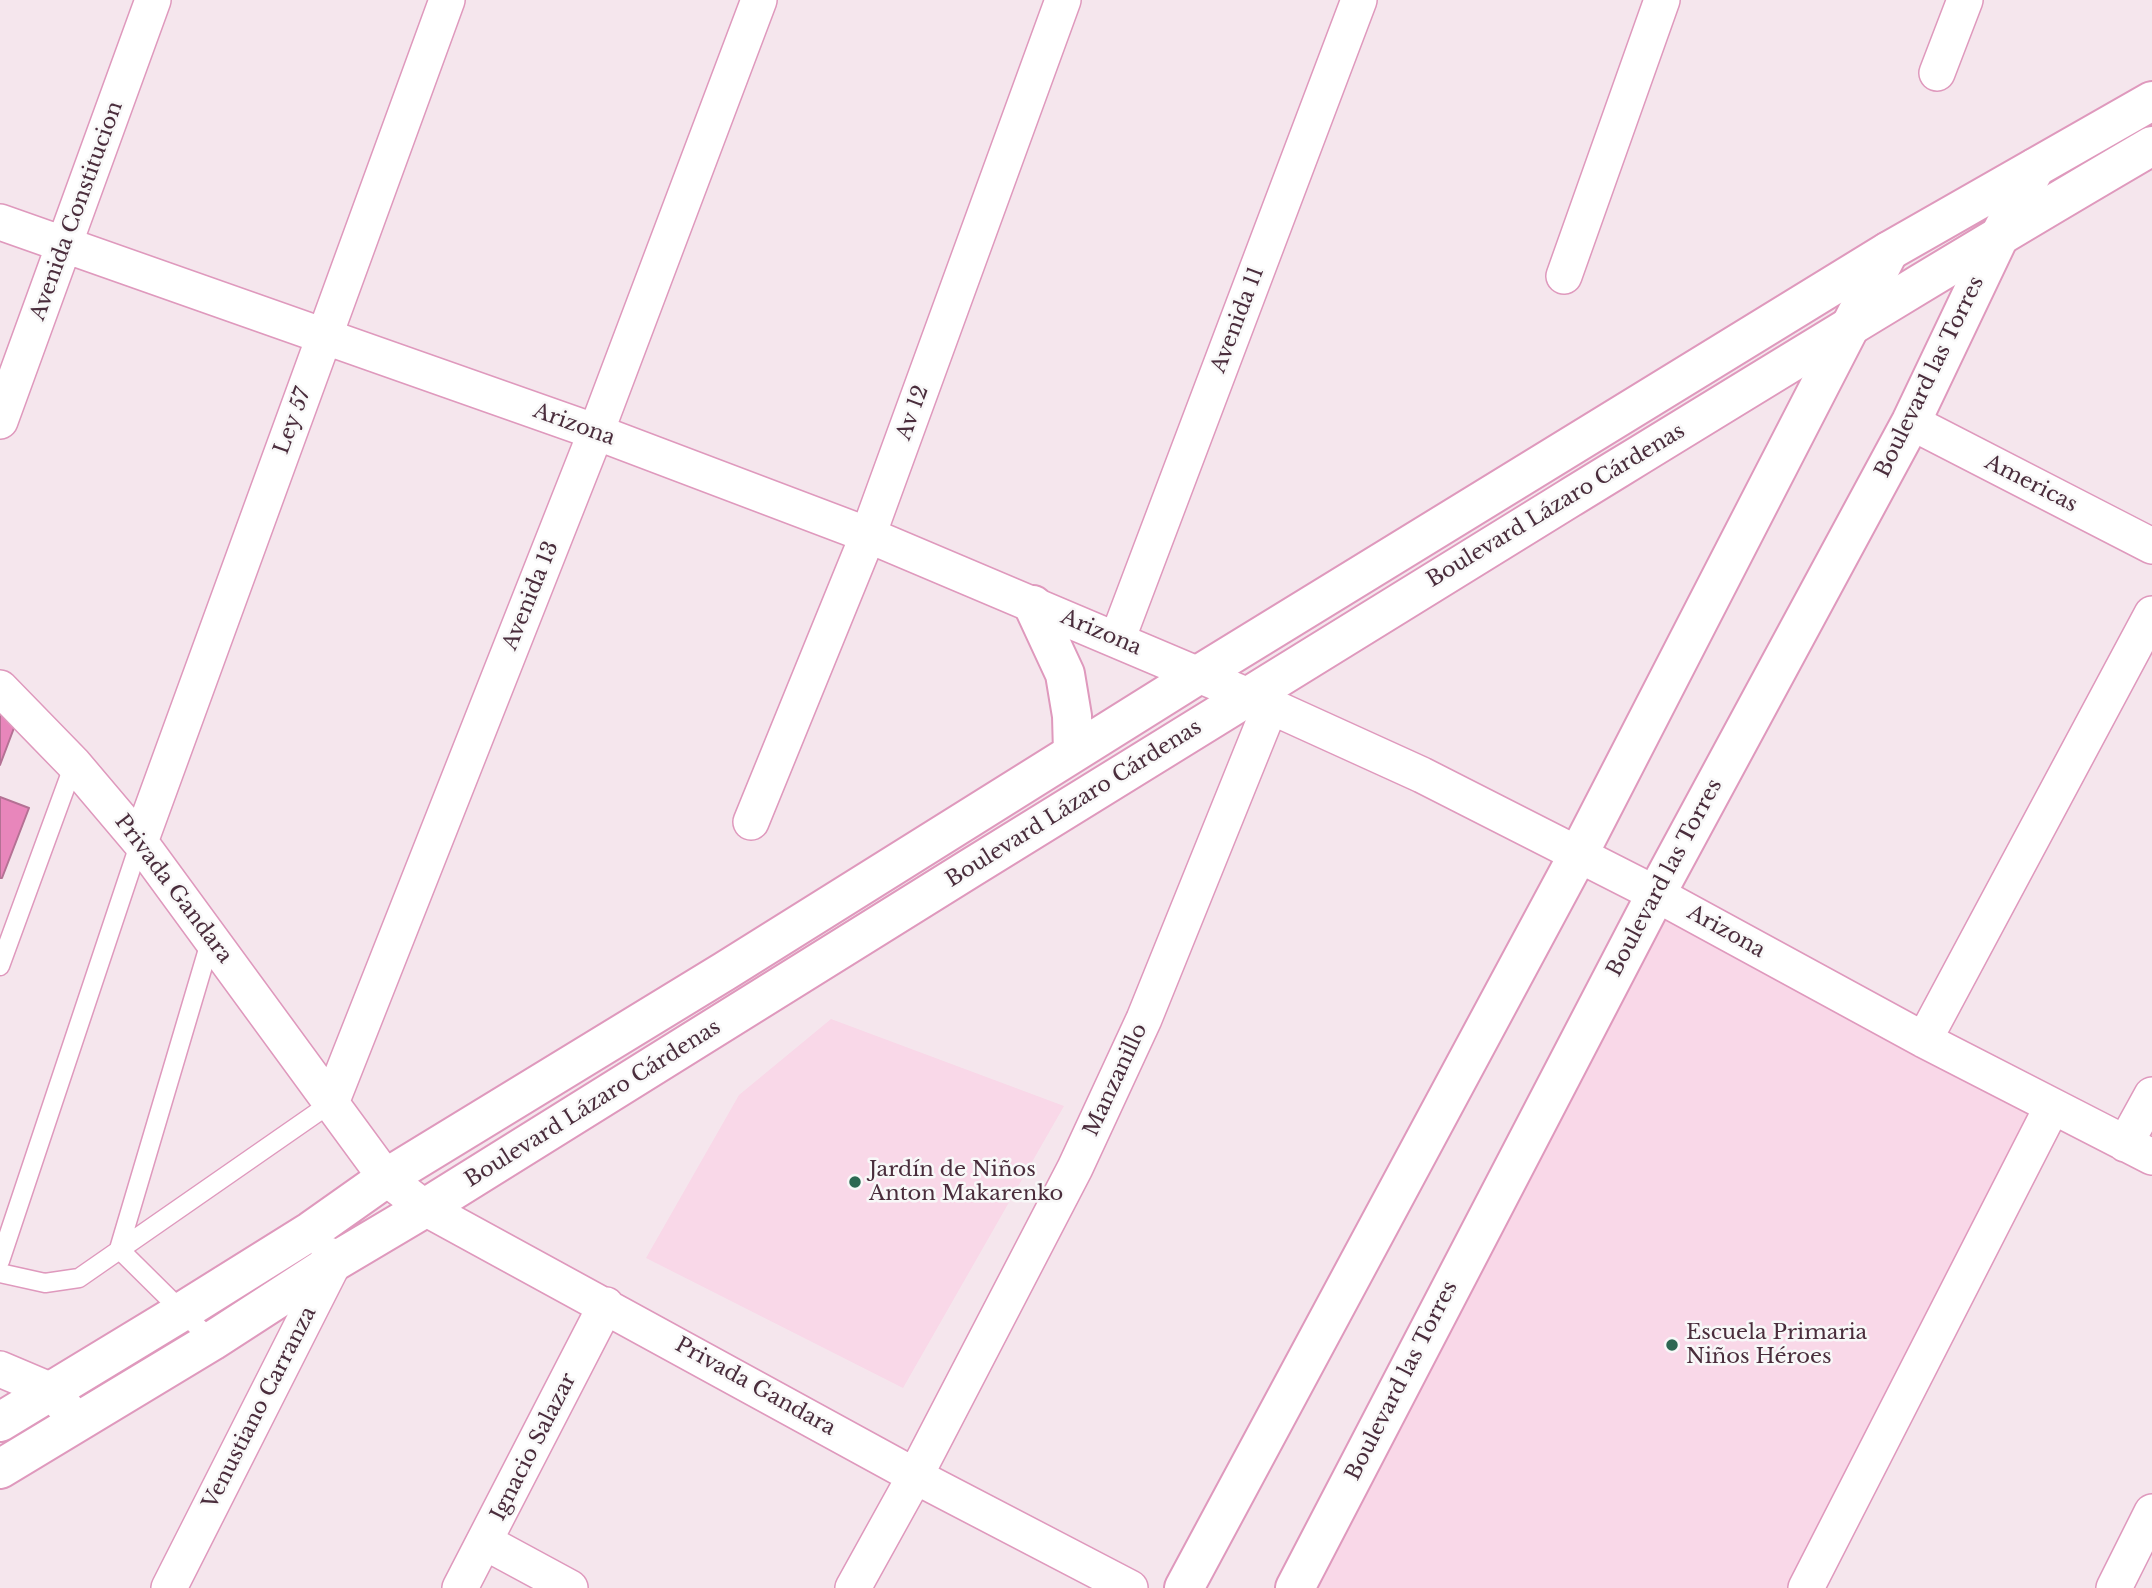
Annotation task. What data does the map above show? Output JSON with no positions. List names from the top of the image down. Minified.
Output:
{"streets":{"main road":["Boulevard las Torres","Boulevard Lázaro Cárdenas"],"street":["Avenida Constitucion","Avenida 11","Av 12","Ley 57","Arizona","Americas","Avenida 13","Privada Gandara","Manzanillo","Venustiano Carranza","Ignacio Salazar"]},"crossings":[["Avenida Constitucion","Arizona"],["Avenida 11","Arizona"],["Boulevard las Torres","Arizona"],["Boulevard las Torres","Americas"],["Boulevard las Torres","Boulevard Lázaro Cárdenas"],["Av 12","Arizona"],["Ley 57","Arizona"],["Ley 57","Privada Gandara"],["Arizona","Boulevard Lázaro Cárdenas"],["Arizona","Avenida 13"],["Arizona","Manzanillo"],["Boulevard Lázaro Cárdenas","Privada Gandara"],["Boulevard Lázaro Cárdenas","Manzanillo"],["Boulevard Lázaro Cárdenas","Venustiano Carranza"],["Avenida 13","Privada Gandara"],["Privada Gandara","Manzanillo"],["Privada Gandara","Ignacio Salazar"]],"places":["Jardín de Niños Anton Makarenko","Escuela Primaria Niños Héroes"]}
